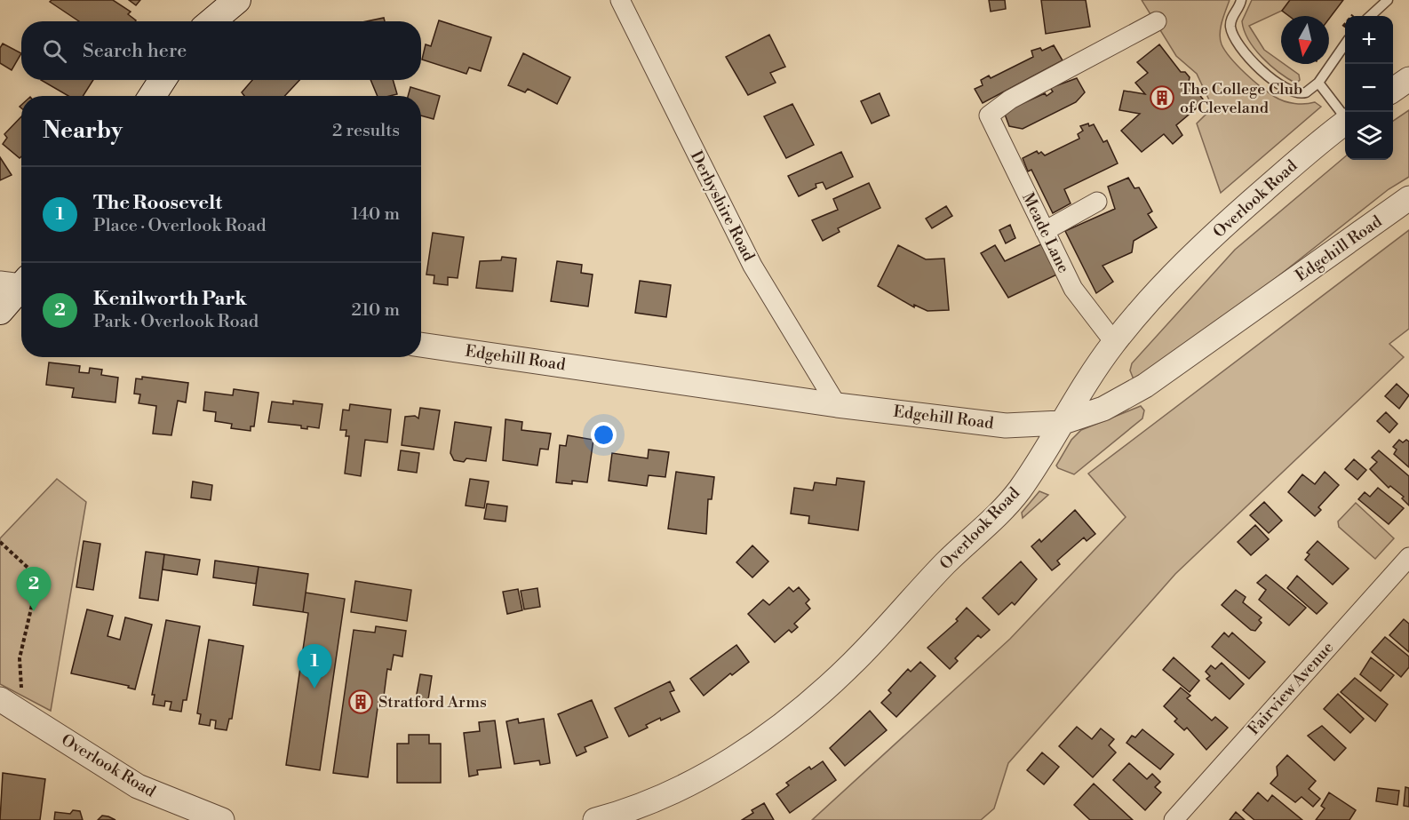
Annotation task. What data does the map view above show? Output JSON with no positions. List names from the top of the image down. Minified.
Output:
{"streets":{"street":["Overlook Road","Derbyshire Road","Meade Lane","Edgehill Road","Fairview Avenue"]},"crossings":[["Overlook Road","Meade Lane"],["Overlook Road","Edgehill Road"],["Derbyshire Road","Edgehill Road"]],"places":{"building":["The College Club of Cleveland","Stratford Arms"]},"north":"bottom","page":{"map_buttons":["+","−"],"search":"Search here","heading":["Nearby","2 results"],"list":[{"mark":"1","name":"The Roosevelt","note":"Place · Overlook Road","value":"140 m"},{"mark":"2","name":"Kenilworth Park","note":"Park · Overlook Road","value":"210 m"}],"pins":["2","1"]}}
